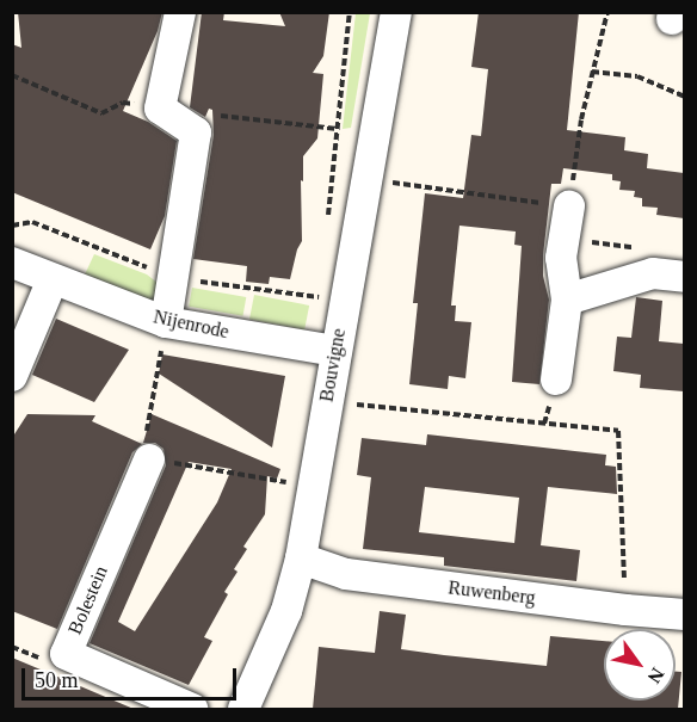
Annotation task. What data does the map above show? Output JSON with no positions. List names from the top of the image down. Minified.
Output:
{"streets":{"street":["Nijenrode","Bouvigne","Ruwenberg","Bolestein"]},"crossings":[["Nijenrode","Bouvigne"],["Bouvigne","Ruwenberg"]],"scale_bar":"50 m","north":"bottom right"}
